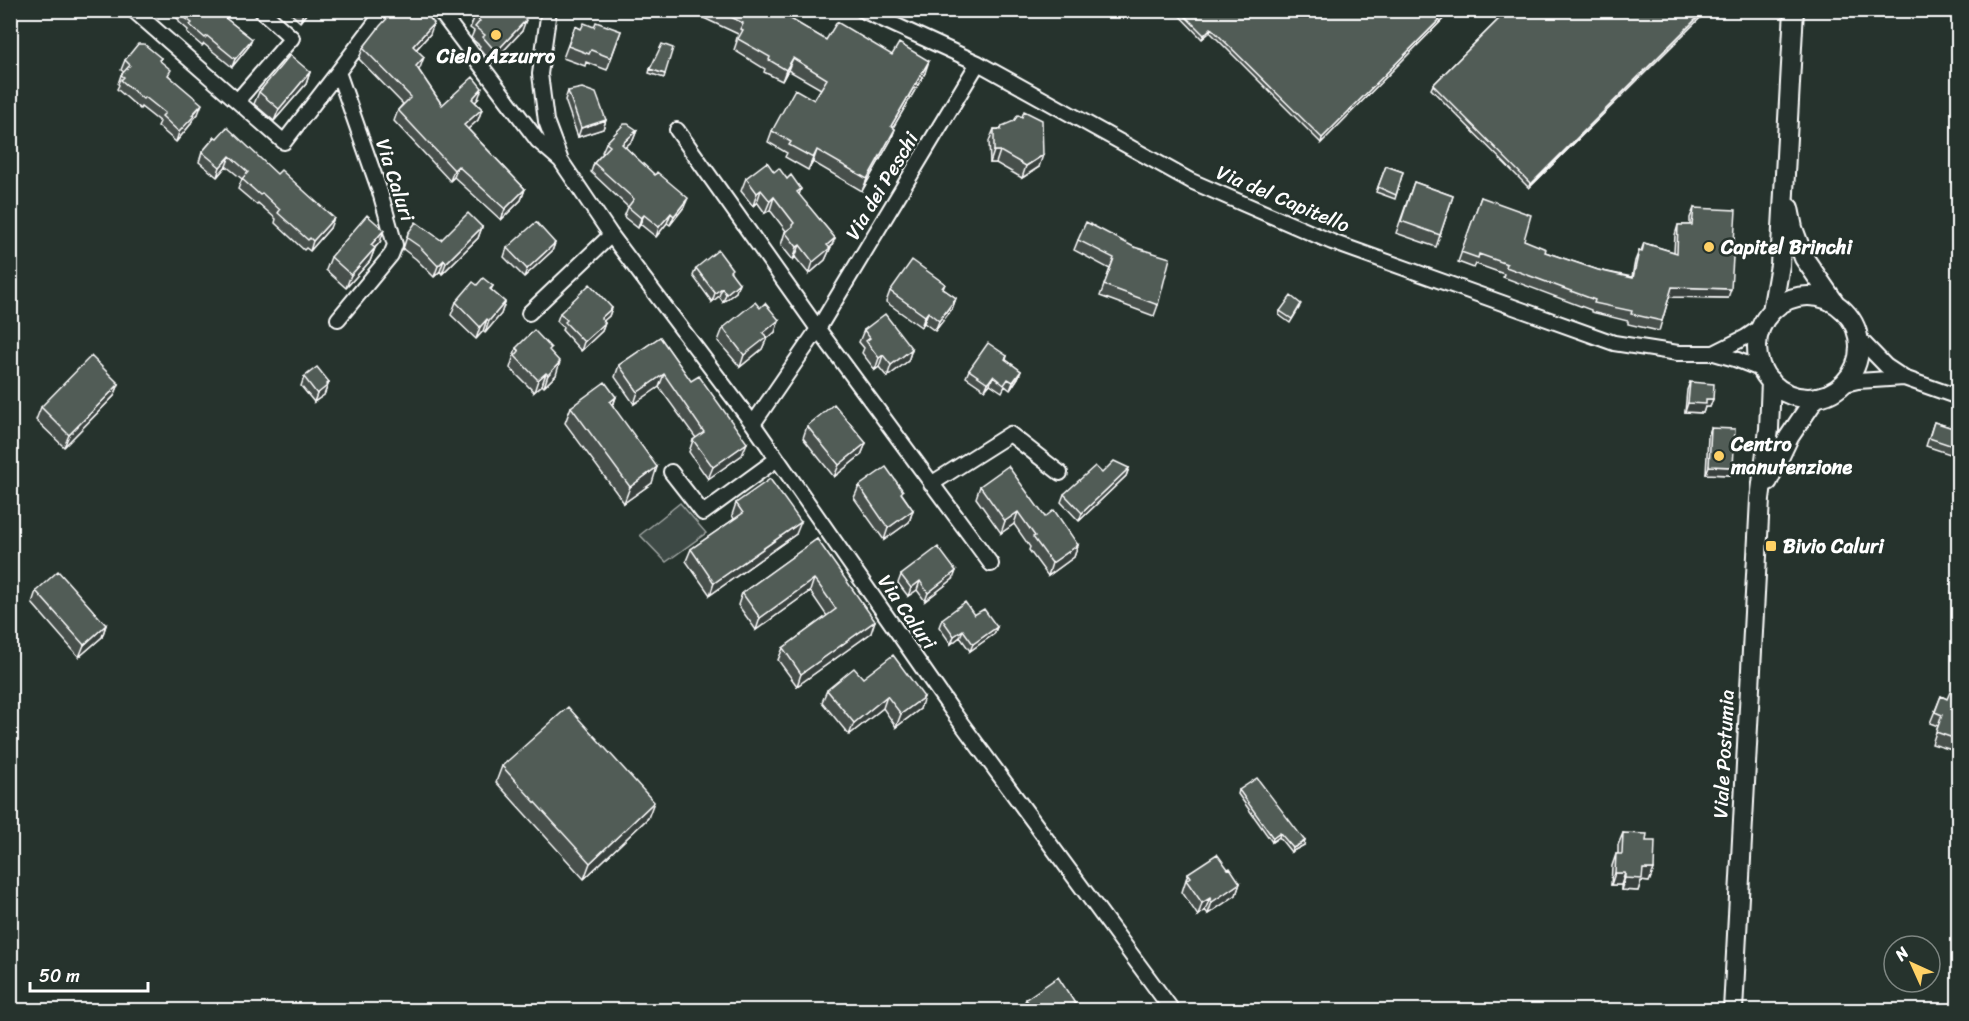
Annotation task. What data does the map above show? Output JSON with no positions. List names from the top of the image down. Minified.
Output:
{"streets":{"main road":["Viale Postumia"],"street":["Via Caluri","Via dei Peschi","Via del Capitello"]},"crossings":[["Via Caluri","Via dei Peschi"],["Via dei Peschi","Via del Capitello"],["Via del Capitello","Viale Postumia"]],"places":{"other":["Cielo Azzurro","Capitel Brinchi","Centro manutenzione"],"transit":["Bivio Caluri"]},"scale_bar":"50 m","north":"top left"}
